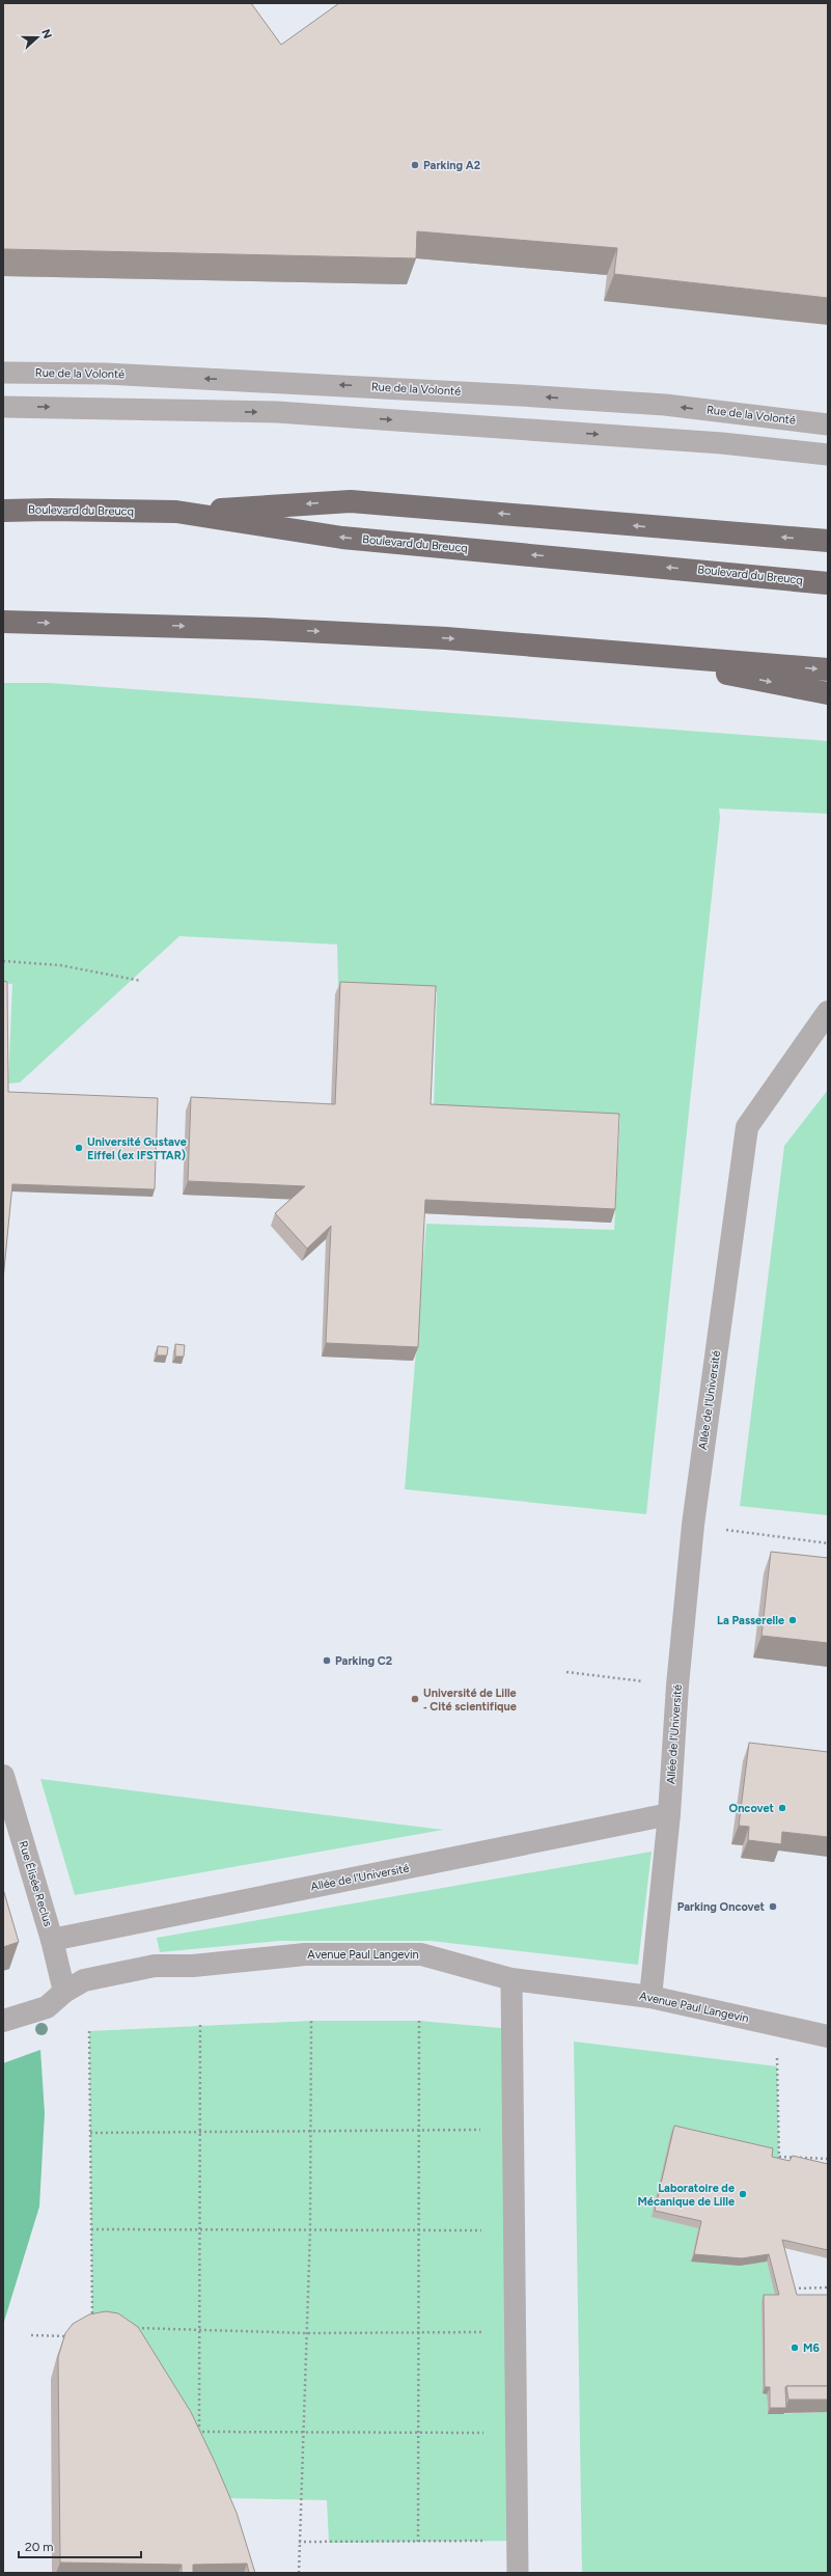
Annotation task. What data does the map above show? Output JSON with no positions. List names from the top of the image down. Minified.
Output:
{"streets":{"highway":["Boulevard du Breucq"],"street":["Allée de l'Université","Rue Élisée Reclus","Avenue Paul Langevin"],"lane":["Rue de la Volonté"]},"crossings":[["Allée de l'Université","Rue Élisée Reclus"],["Allée de l'Université","Avenue Paul Langevin"],["Rue Élisée Reclus","Avenue Paul Langevin"]],"places":["Parking A2","Université Gustave Eiffel (ex IFSTTAR)","La Passerelle","Parking C2","Université de Lille ‐ Cité scientifique","Oncovet","Parking Oncovet","Laboratoire de Mécanique de Lille","M6"],"scale_bar":"20 m","north":"right"}
